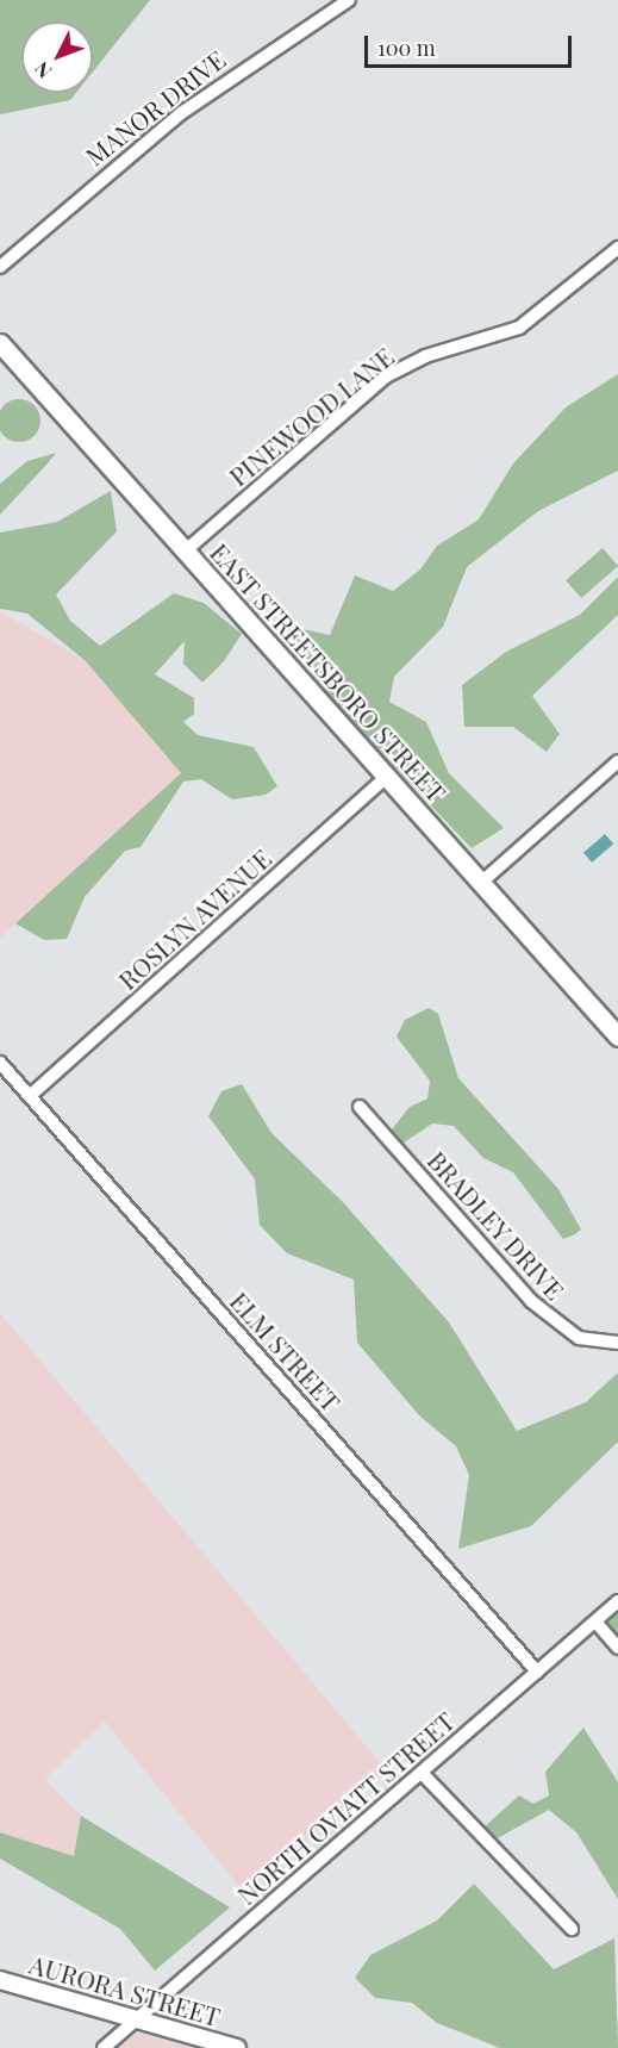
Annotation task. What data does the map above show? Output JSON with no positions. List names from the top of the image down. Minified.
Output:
{"streets":{"main road":["EAST STREETSBORO STREET"],"street":["MANOR DRIVE","PINEWOOD LANE","ROSLYN AVENUE","BRADLEY DRIVE","ELM STREET","NORTH OVIATT STREET","AURORA STREET"]},"crossings":[["PINEWOOD LANE","EAST STREETSBORO STREET"],["EAST STREETSBORO STREET","ROSLYN AVENUE"],["ROSLYN AVENUE","ELM STREET"],["ELM STREET","NORTH OVIATT STREET"],["NORTH OVIATT STREET","AURORA STREET"]],"scale_bar":"100 m","north":"bottom left"}
